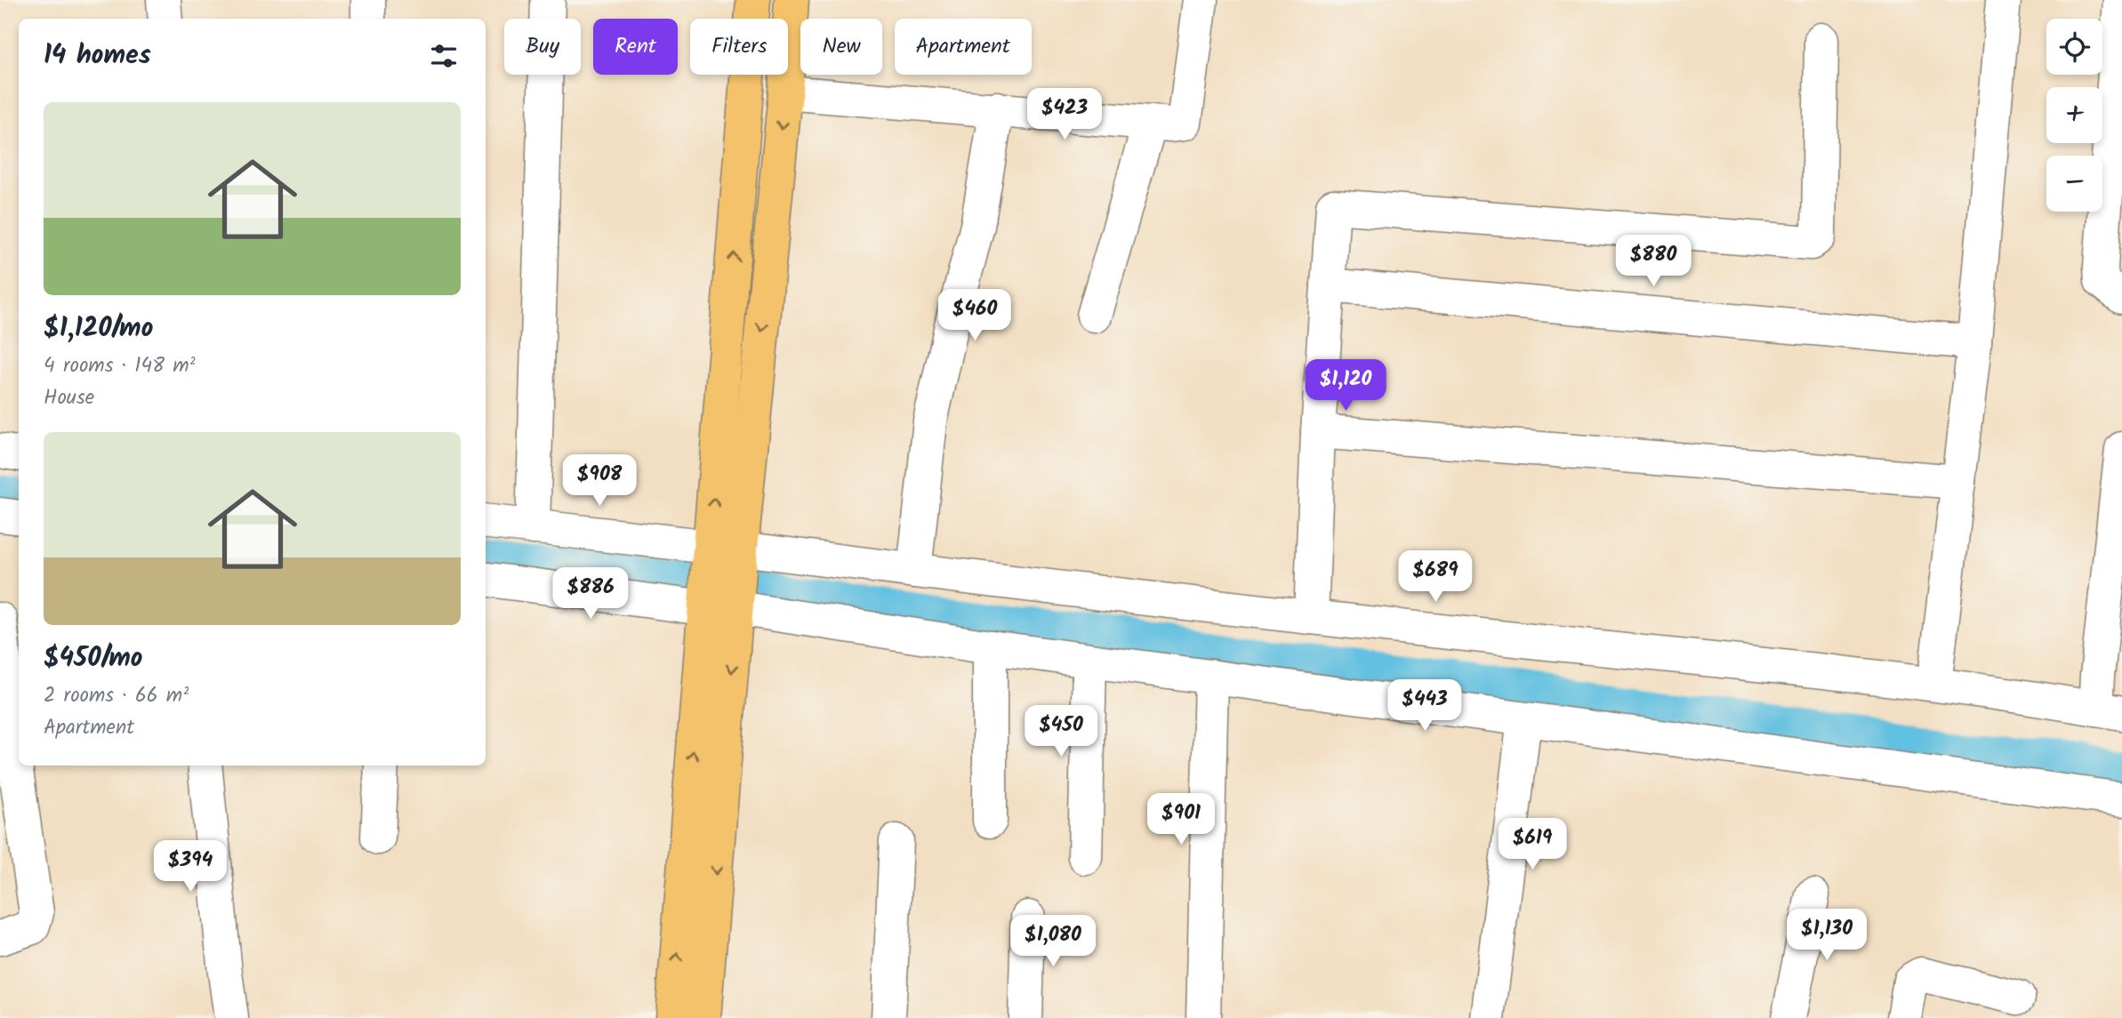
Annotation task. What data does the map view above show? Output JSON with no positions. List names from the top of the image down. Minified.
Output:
{"page":{"map_buttons":["+","−"],"chip":["Buy","Rent","Filters","New","Apartment"],"heading":"14 homes","price":["$423","$880","$460","$1,120","$908","$689","$886","$443","$450","$901","$619","$394","$1,130","$1,080"],"list":[{"name":"$1,120/mo","note":"4 rooms · 148 m² · House"},{"name":"$450/mo","note":"2 rooms · 66 m² · Apartment"}]}}
